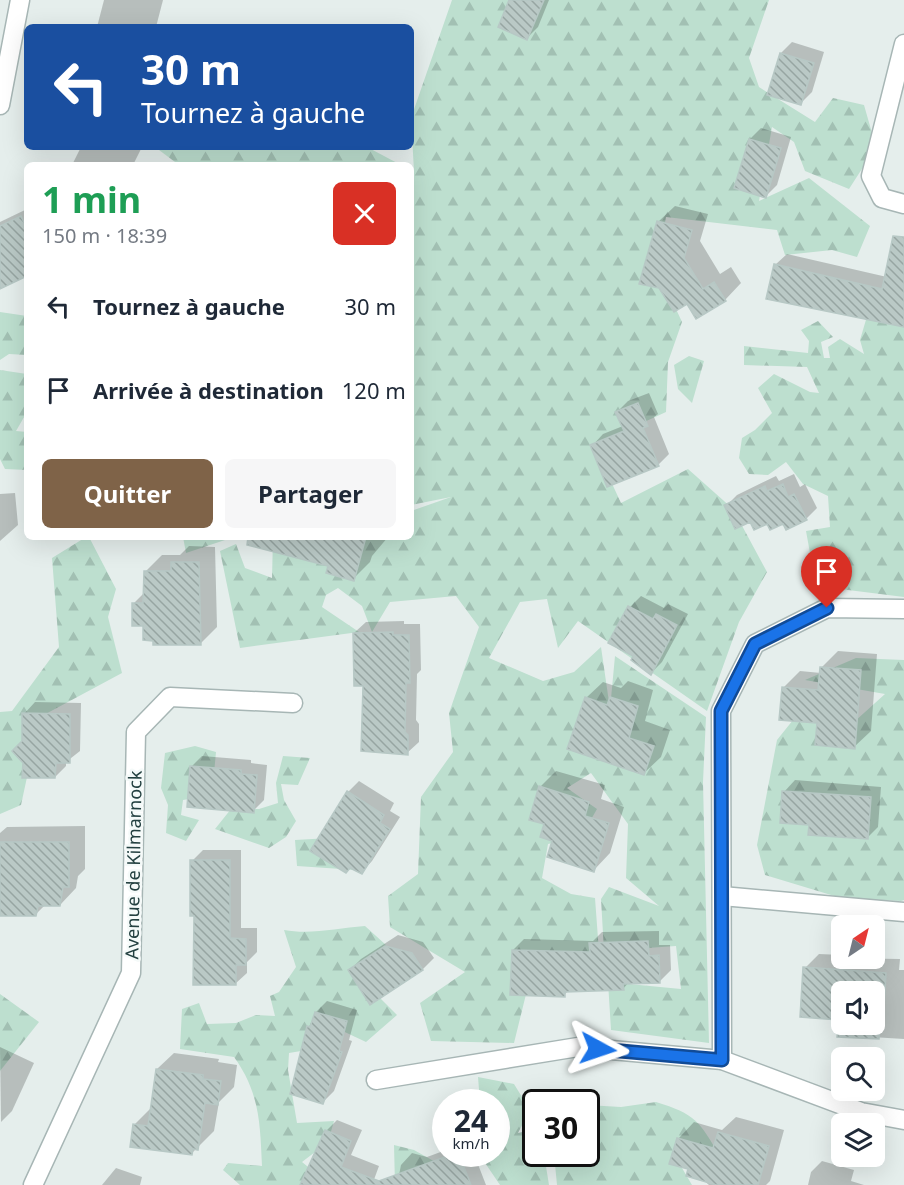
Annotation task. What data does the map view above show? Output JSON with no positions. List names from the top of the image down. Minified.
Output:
{"streets":{"street":["Avenue de Kilmarnock"]},"north":"top right","page":{"turn":["30 m","Tournez à gauche"],"heading":["1 min","150 m · 18:39"],"list":[{"name":"Tournez à gauche","value":"30 m"},{"name":"Arrivée à destination","value":"120 m"}],"buttons":["Quitter","Partager"],"speed":"24 km/h","limit":"30"}}
